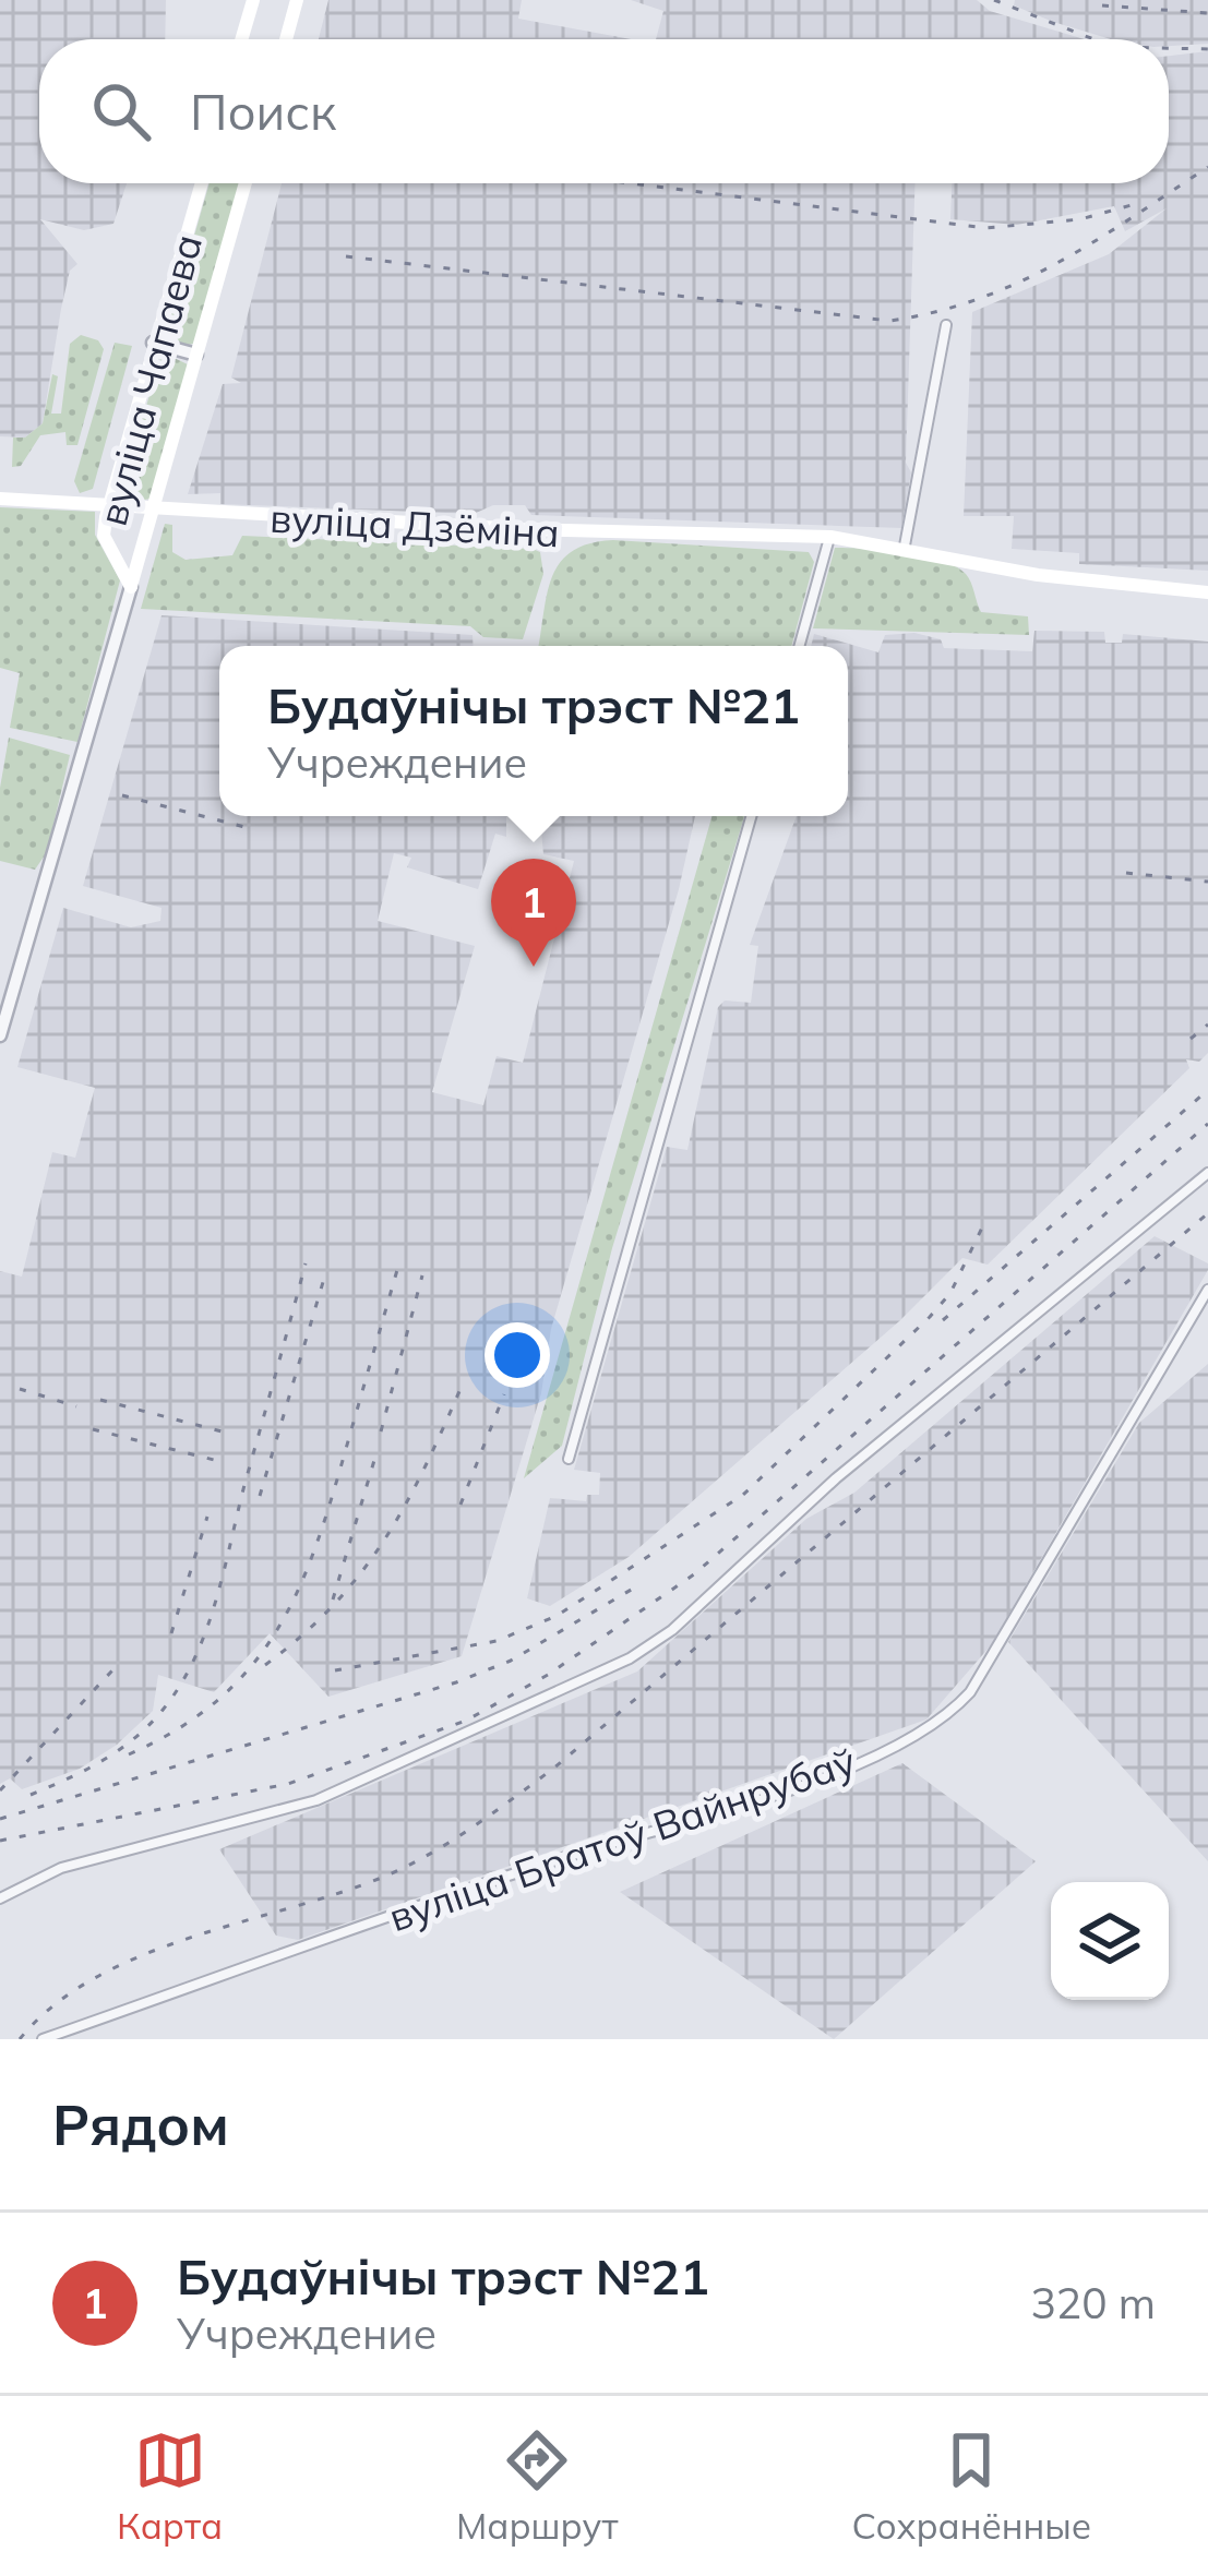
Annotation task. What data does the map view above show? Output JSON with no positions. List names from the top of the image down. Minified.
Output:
{"streets":{"main road":["вуліца Чапаева","вуліца Дзёміна"],"street":["вуліца Братоў Вайнрубаў"]},"crossings":[["вуліца Чапаева","вуліца Дзёміна"]],"page":{"search":"Поиск","popup":["Будаўнічы трэст №21","Учреждение"],"pins":"1","heading":"Рядом","list":[{"mark":"1","name":"Будаўнічы трэст №21","note":"Учреждение","value":"320 m"}],"nav":["Карта","Маршрут","Сохранённые"]}}
